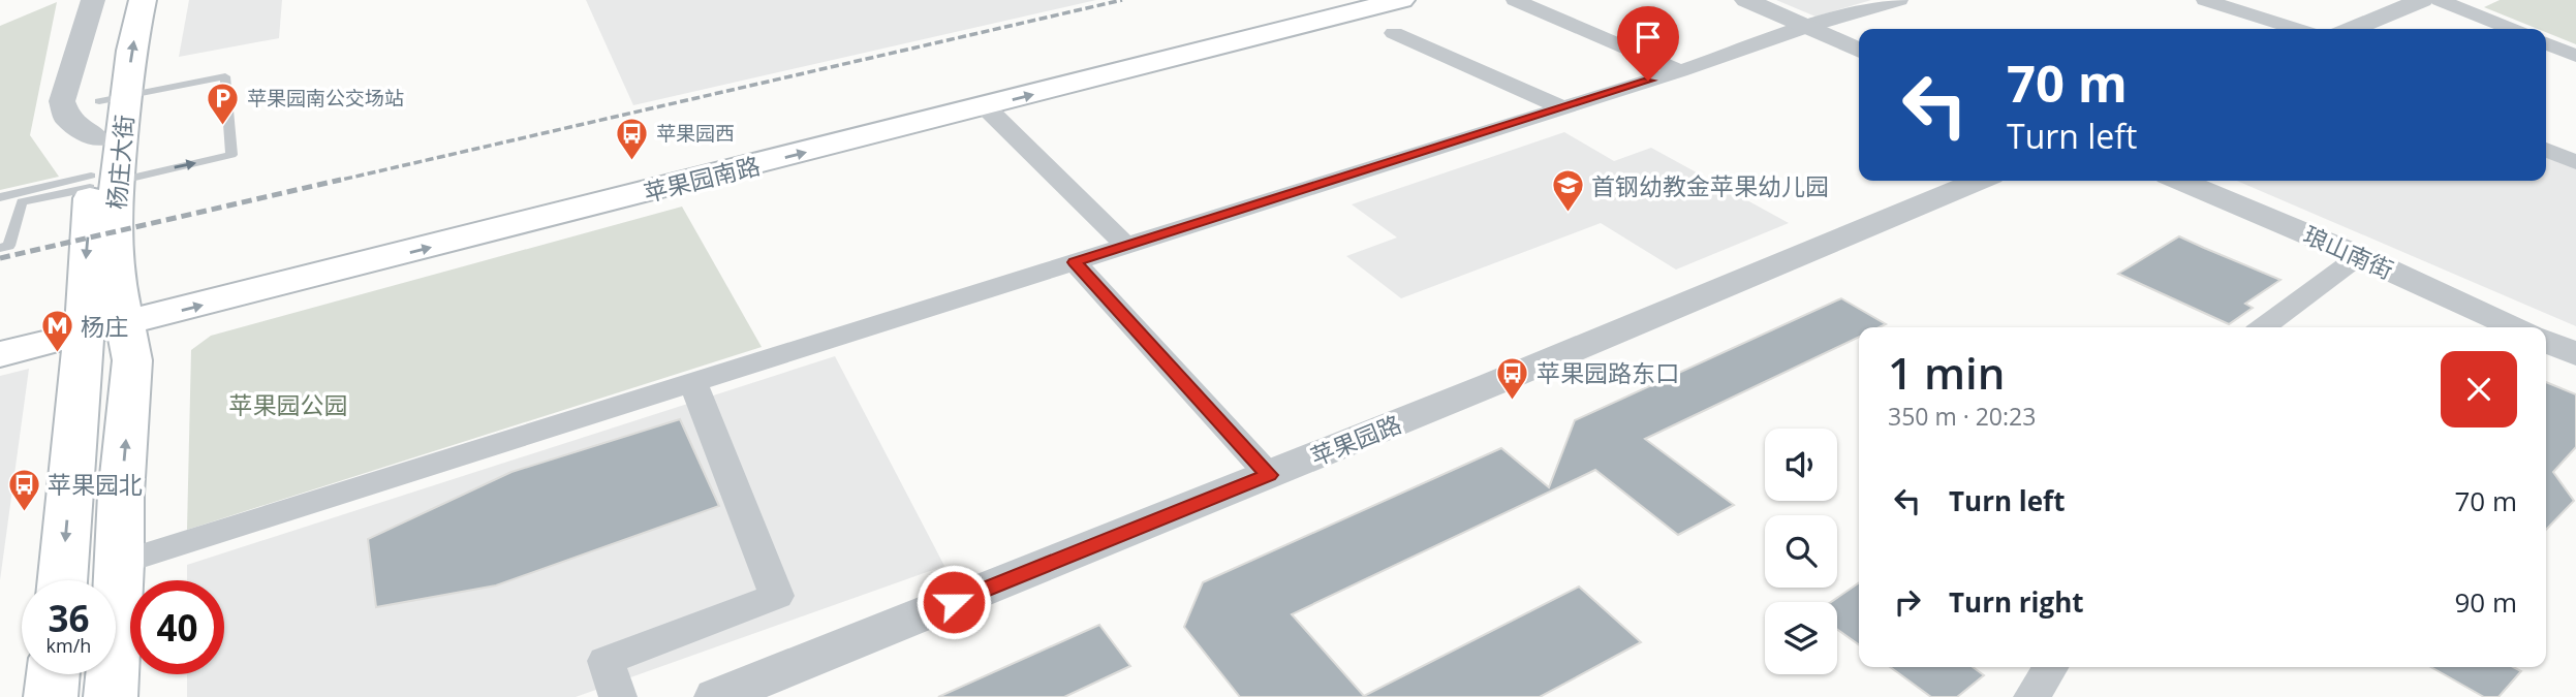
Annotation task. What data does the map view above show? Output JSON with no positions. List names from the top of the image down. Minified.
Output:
{"streets":{"main road":["杨庄大街","苹果园南路"],"street":["琅山南街","苹果园路"]},"crossings":[["杨庄大街","苹果园南路"]],"parks":["苹果园公园"],"places":{"parking":["苹果园南公交场站"],"bus stop":["苹果园西","苹果园路东口","苹果园北"],"school or university":["首钢幼教金苹果幼儿园"],"metro station":["杨庄"]},"page":{"turn":["70 m","Turn left"],"heading":["1 min","350 m · 20:23"],"list":[{"name":"Turn left","value":"70 m"},{"name":"Turn right","value":"90 m"}],"speed":"36 km/h","limit":"40"}}
